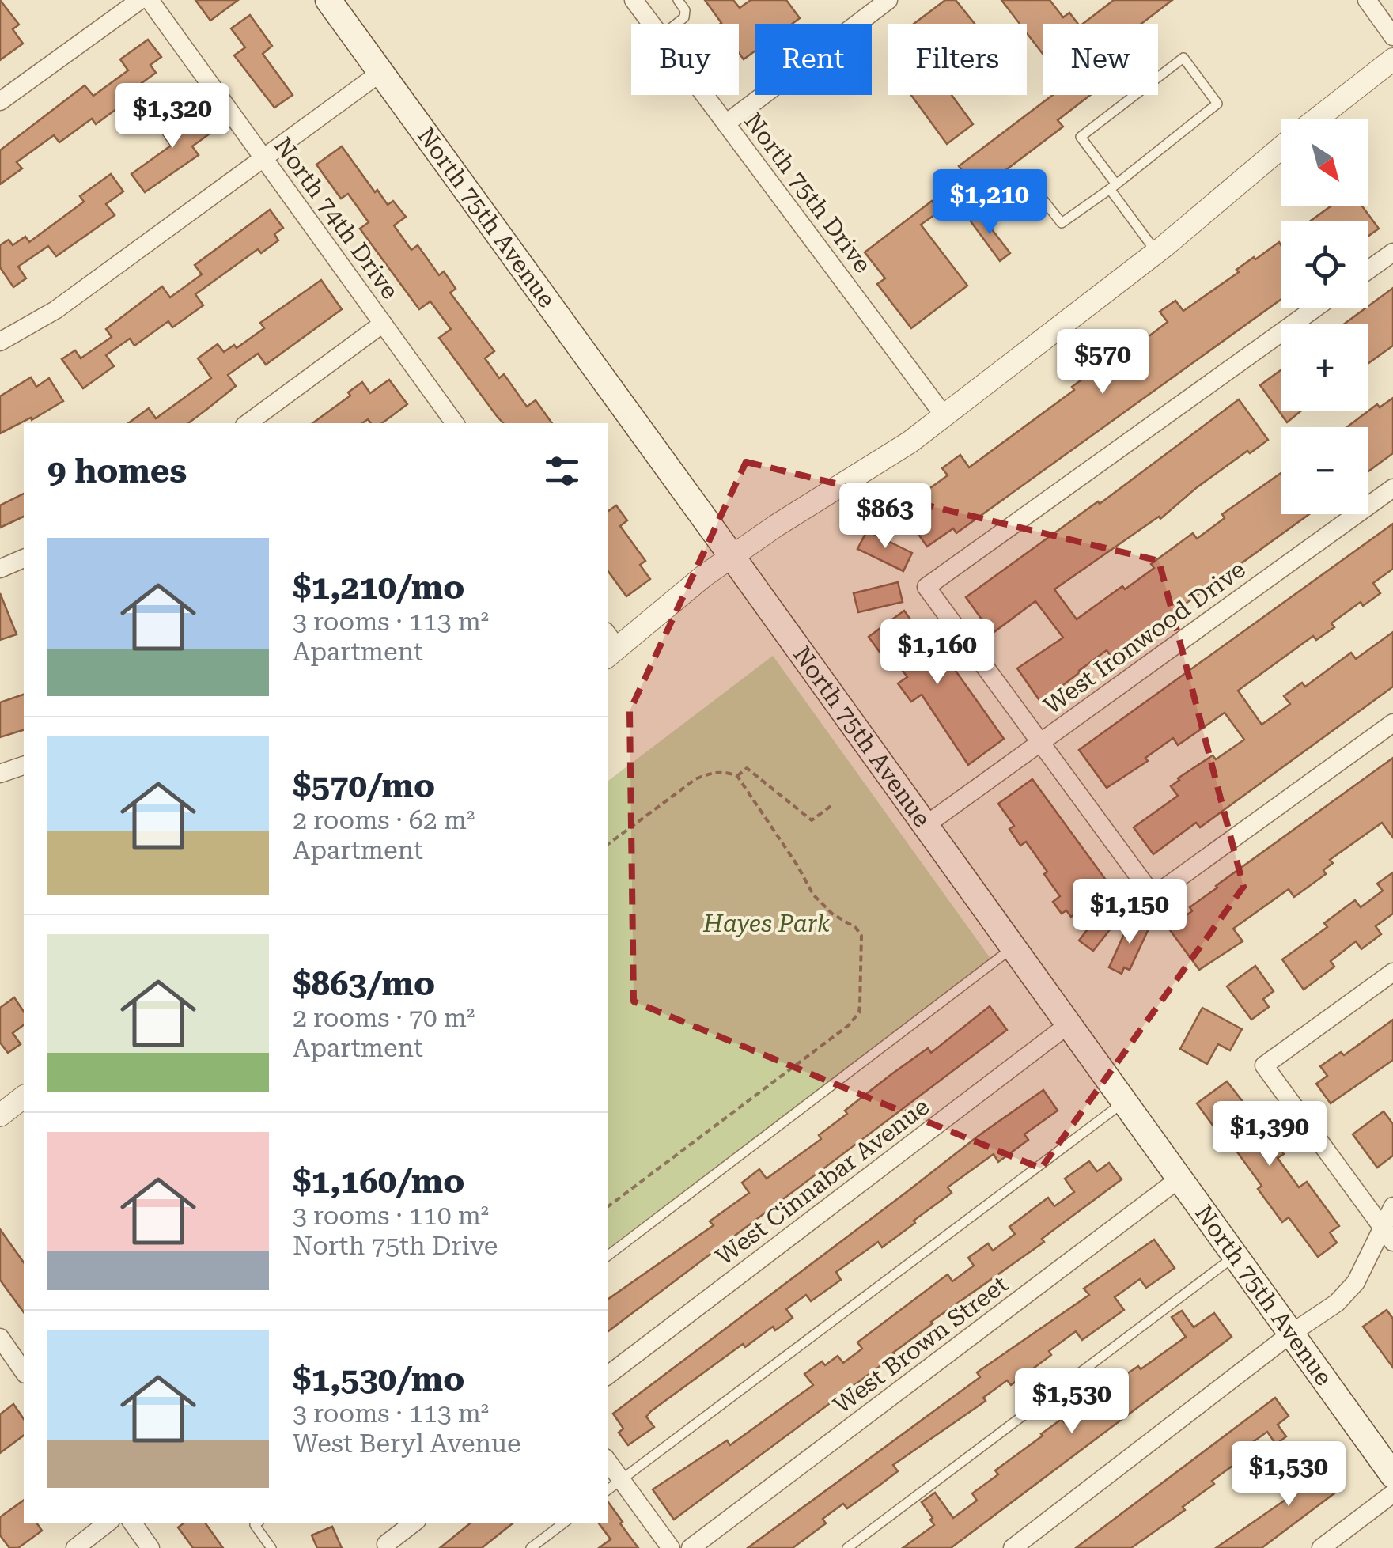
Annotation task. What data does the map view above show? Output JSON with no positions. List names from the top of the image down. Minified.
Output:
{"streets":{"main road":["North 75th Avenue"],"street":["North 75th Drive","North 74th Drive","West Ironwood Drive","West Cinnabar Avenue","West Brown Street"]},"crossings":[["North 75th Avenue","West Ironwood Drive"],["North 75th Avenue","West Cinnabar Avenue"],["North 75th Avenue","West Brown Street"]],"parks":["Hayes Park"],"north":"bottom right","page":{"chip":["Buy","Rent","Filters","New"],"price":["$1,320","$1,210","$570","$863","$1,160","$1,150","$1,390","$1,530","$1,530"],"map_buttons":["+","−"],"heading":"9 homes","list":[{"name":"$1,210/mo","note":"3 rooms · 113 m² · Apartment"},{"name":"$570/mo","note":"2 rooms · 62 m² · Apartment"},{"name":"$863/mo","note":"2 rooms · 70 m² · Apartment"},{"name":"$1,160/mo","note":"3 rooms · 110 m² · North 75th Drive"},{"name":"$1,530/mo","note":"3 rooms · 113 m² · West Beryl Avenue"}]}}
